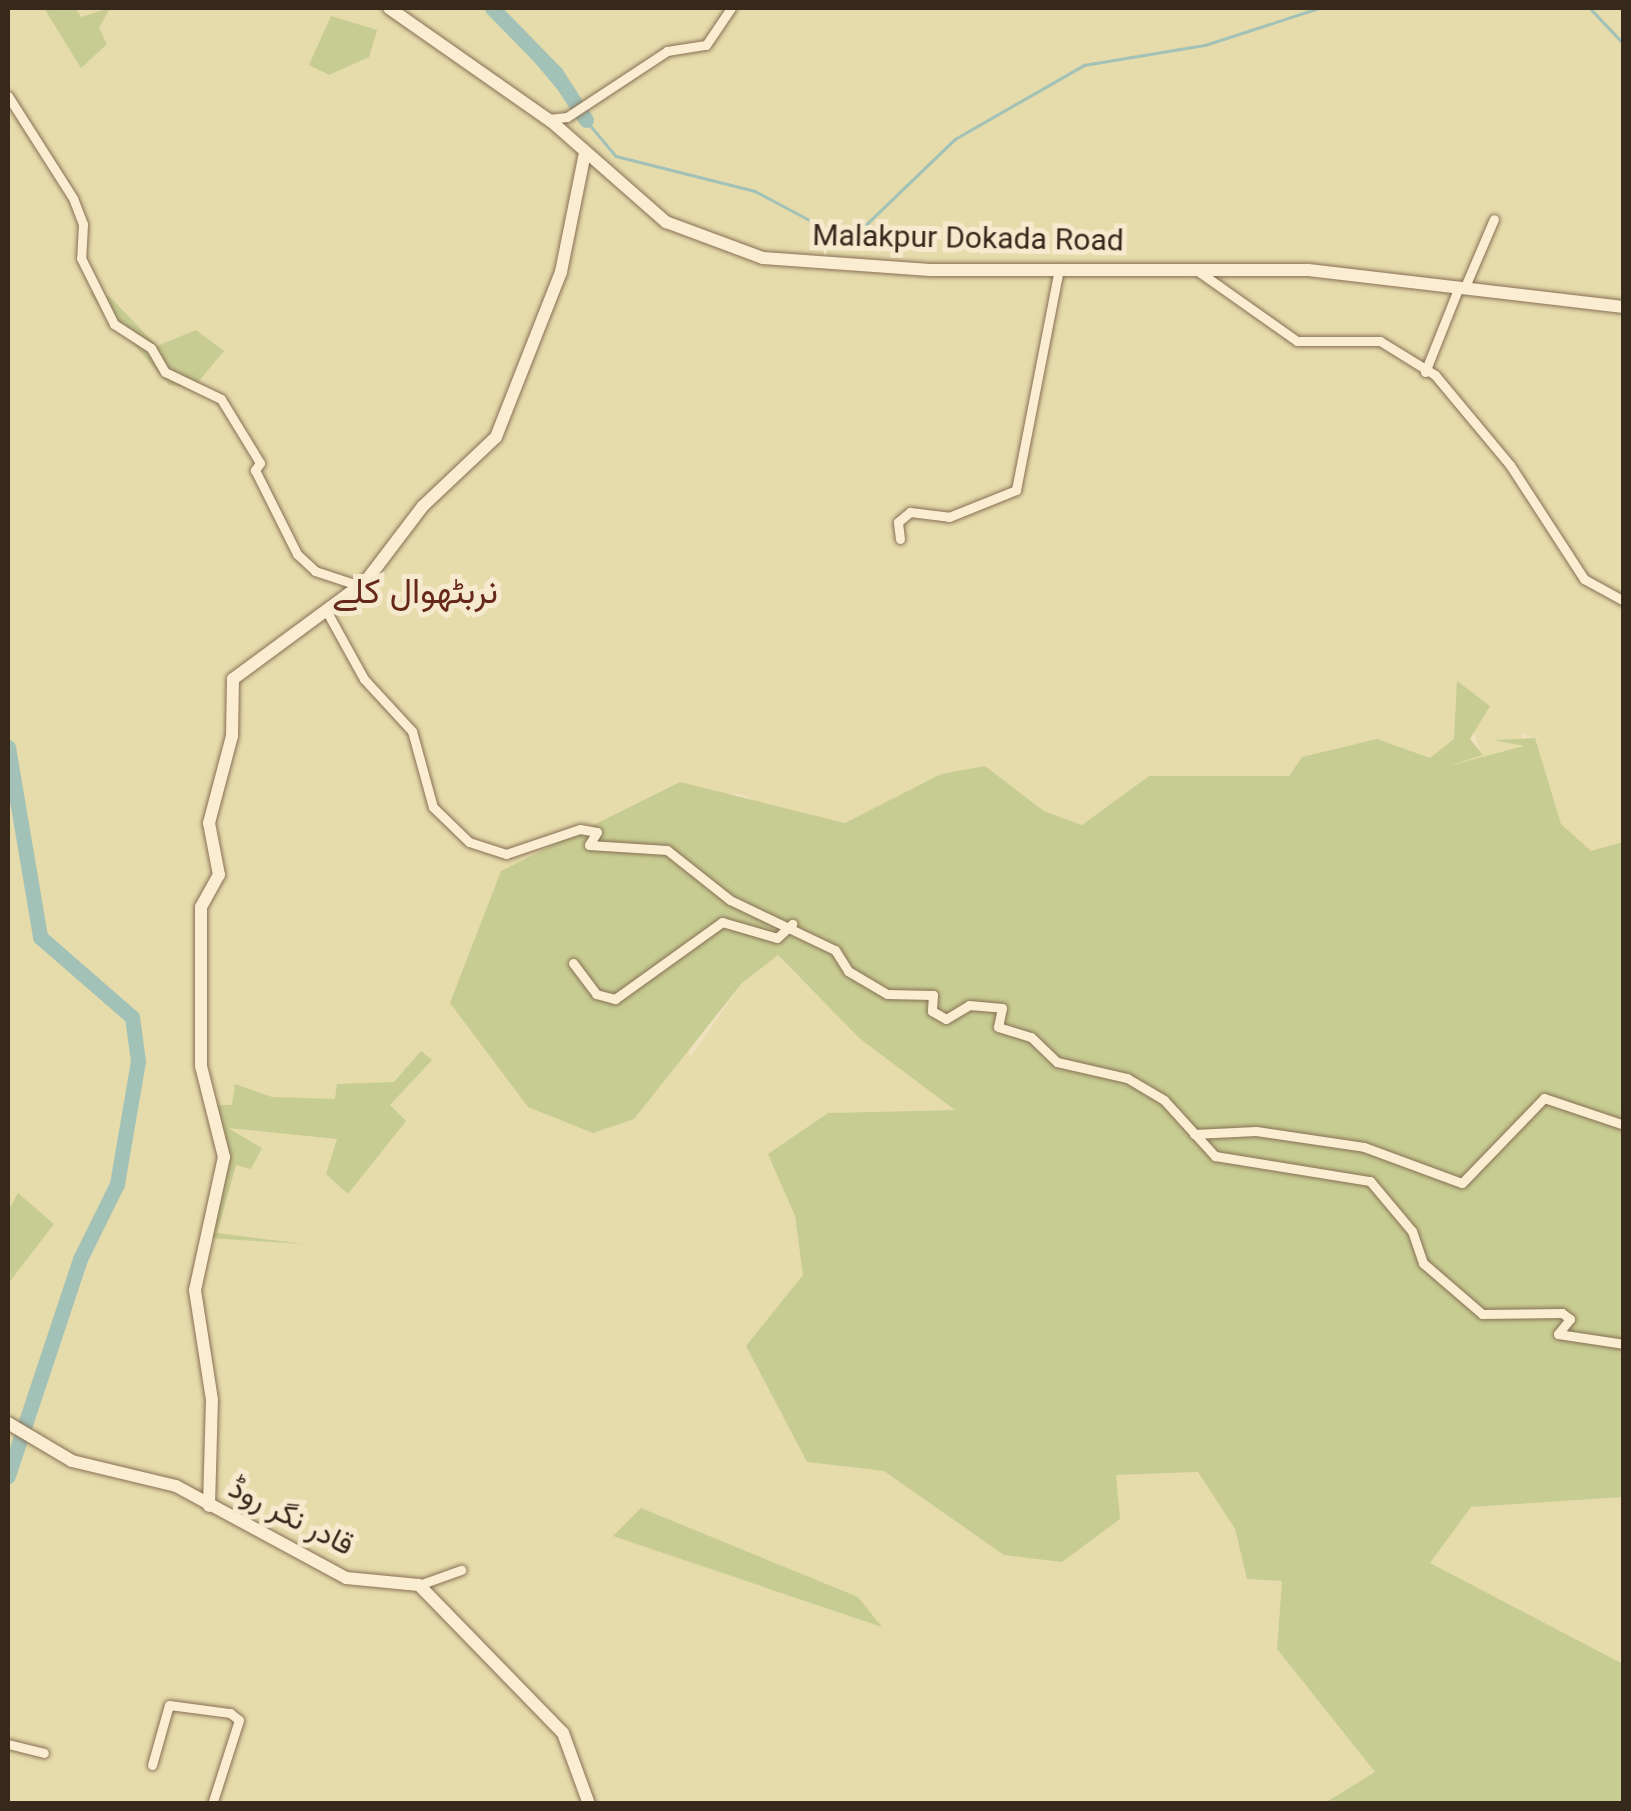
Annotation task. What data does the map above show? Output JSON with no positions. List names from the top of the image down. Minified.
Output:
{"streets":{"street":["Malakpur Dokada Road","قادر نگر روڈ"]},"districts":["نربٹھوال کلے"]}
